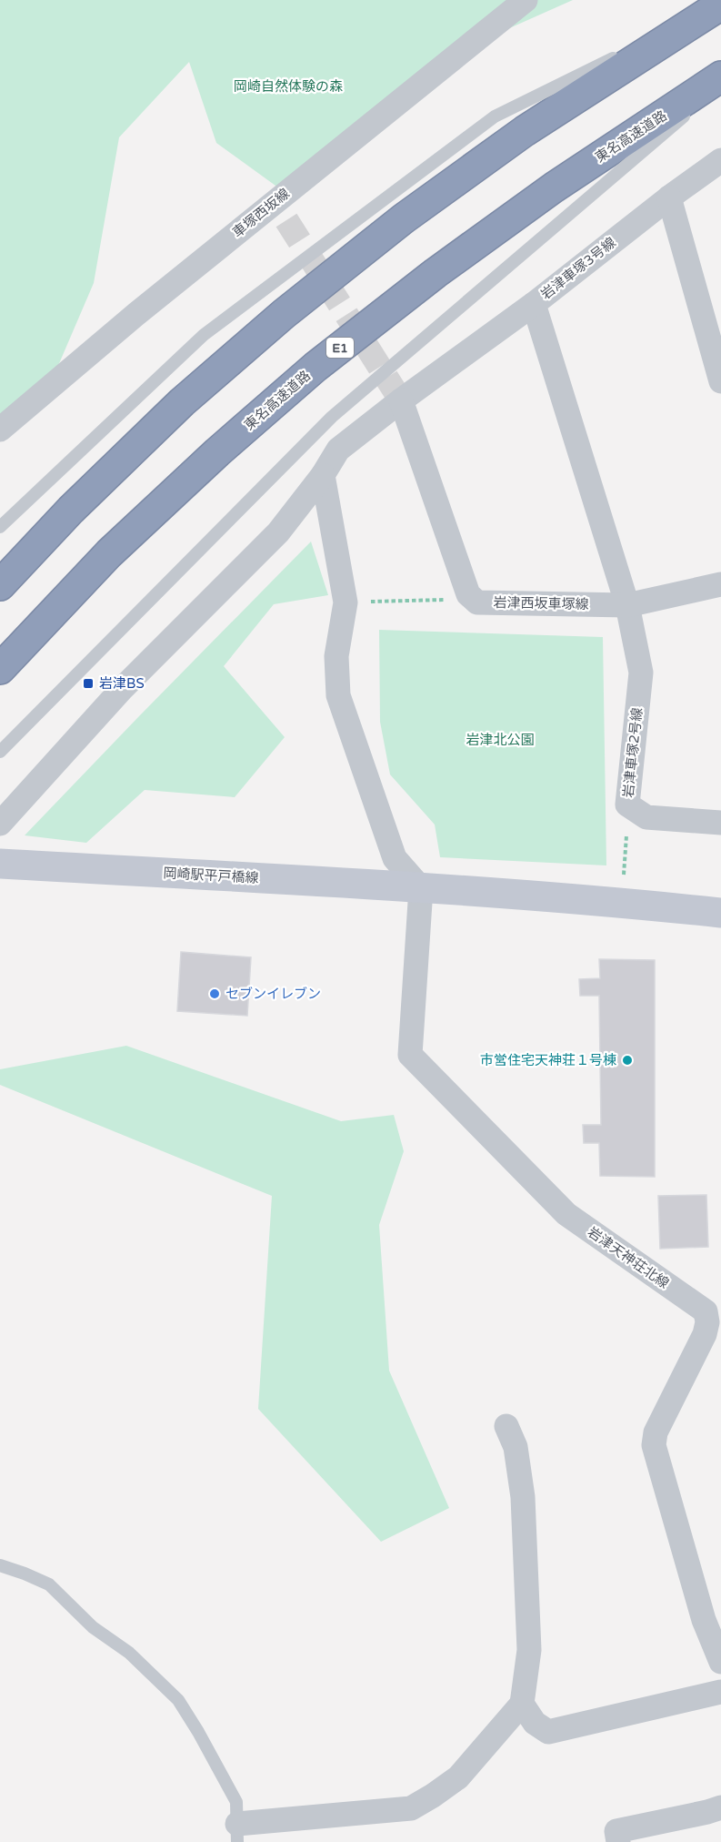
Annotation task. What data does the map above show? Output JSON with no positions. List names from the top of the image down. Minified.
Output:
{"streets":{"highway":["東名高速道路","E1"],"street":["車塚西坂線","岩津車塚3号線","岩津西坂車塚線","岩津車塚2号線","岡崎駅平戸橋線","岩津天神荘北線"]},"crossings":[["岩津車塚3号線","岩津西坂車塚線"],["岩津車塚3号線","岩津車塚2号線"],["岩津西坂車塚線","岩津車塚2号線"],["岡崎駅平戸橋線","岩津天神荘北線"]],"parks":["岡崎自然体験の森","岩津北公園"],"places":{"transit":["岩津BS"],"other":["セブンイレブン","市営住宅天神荘１号棟"]}}
